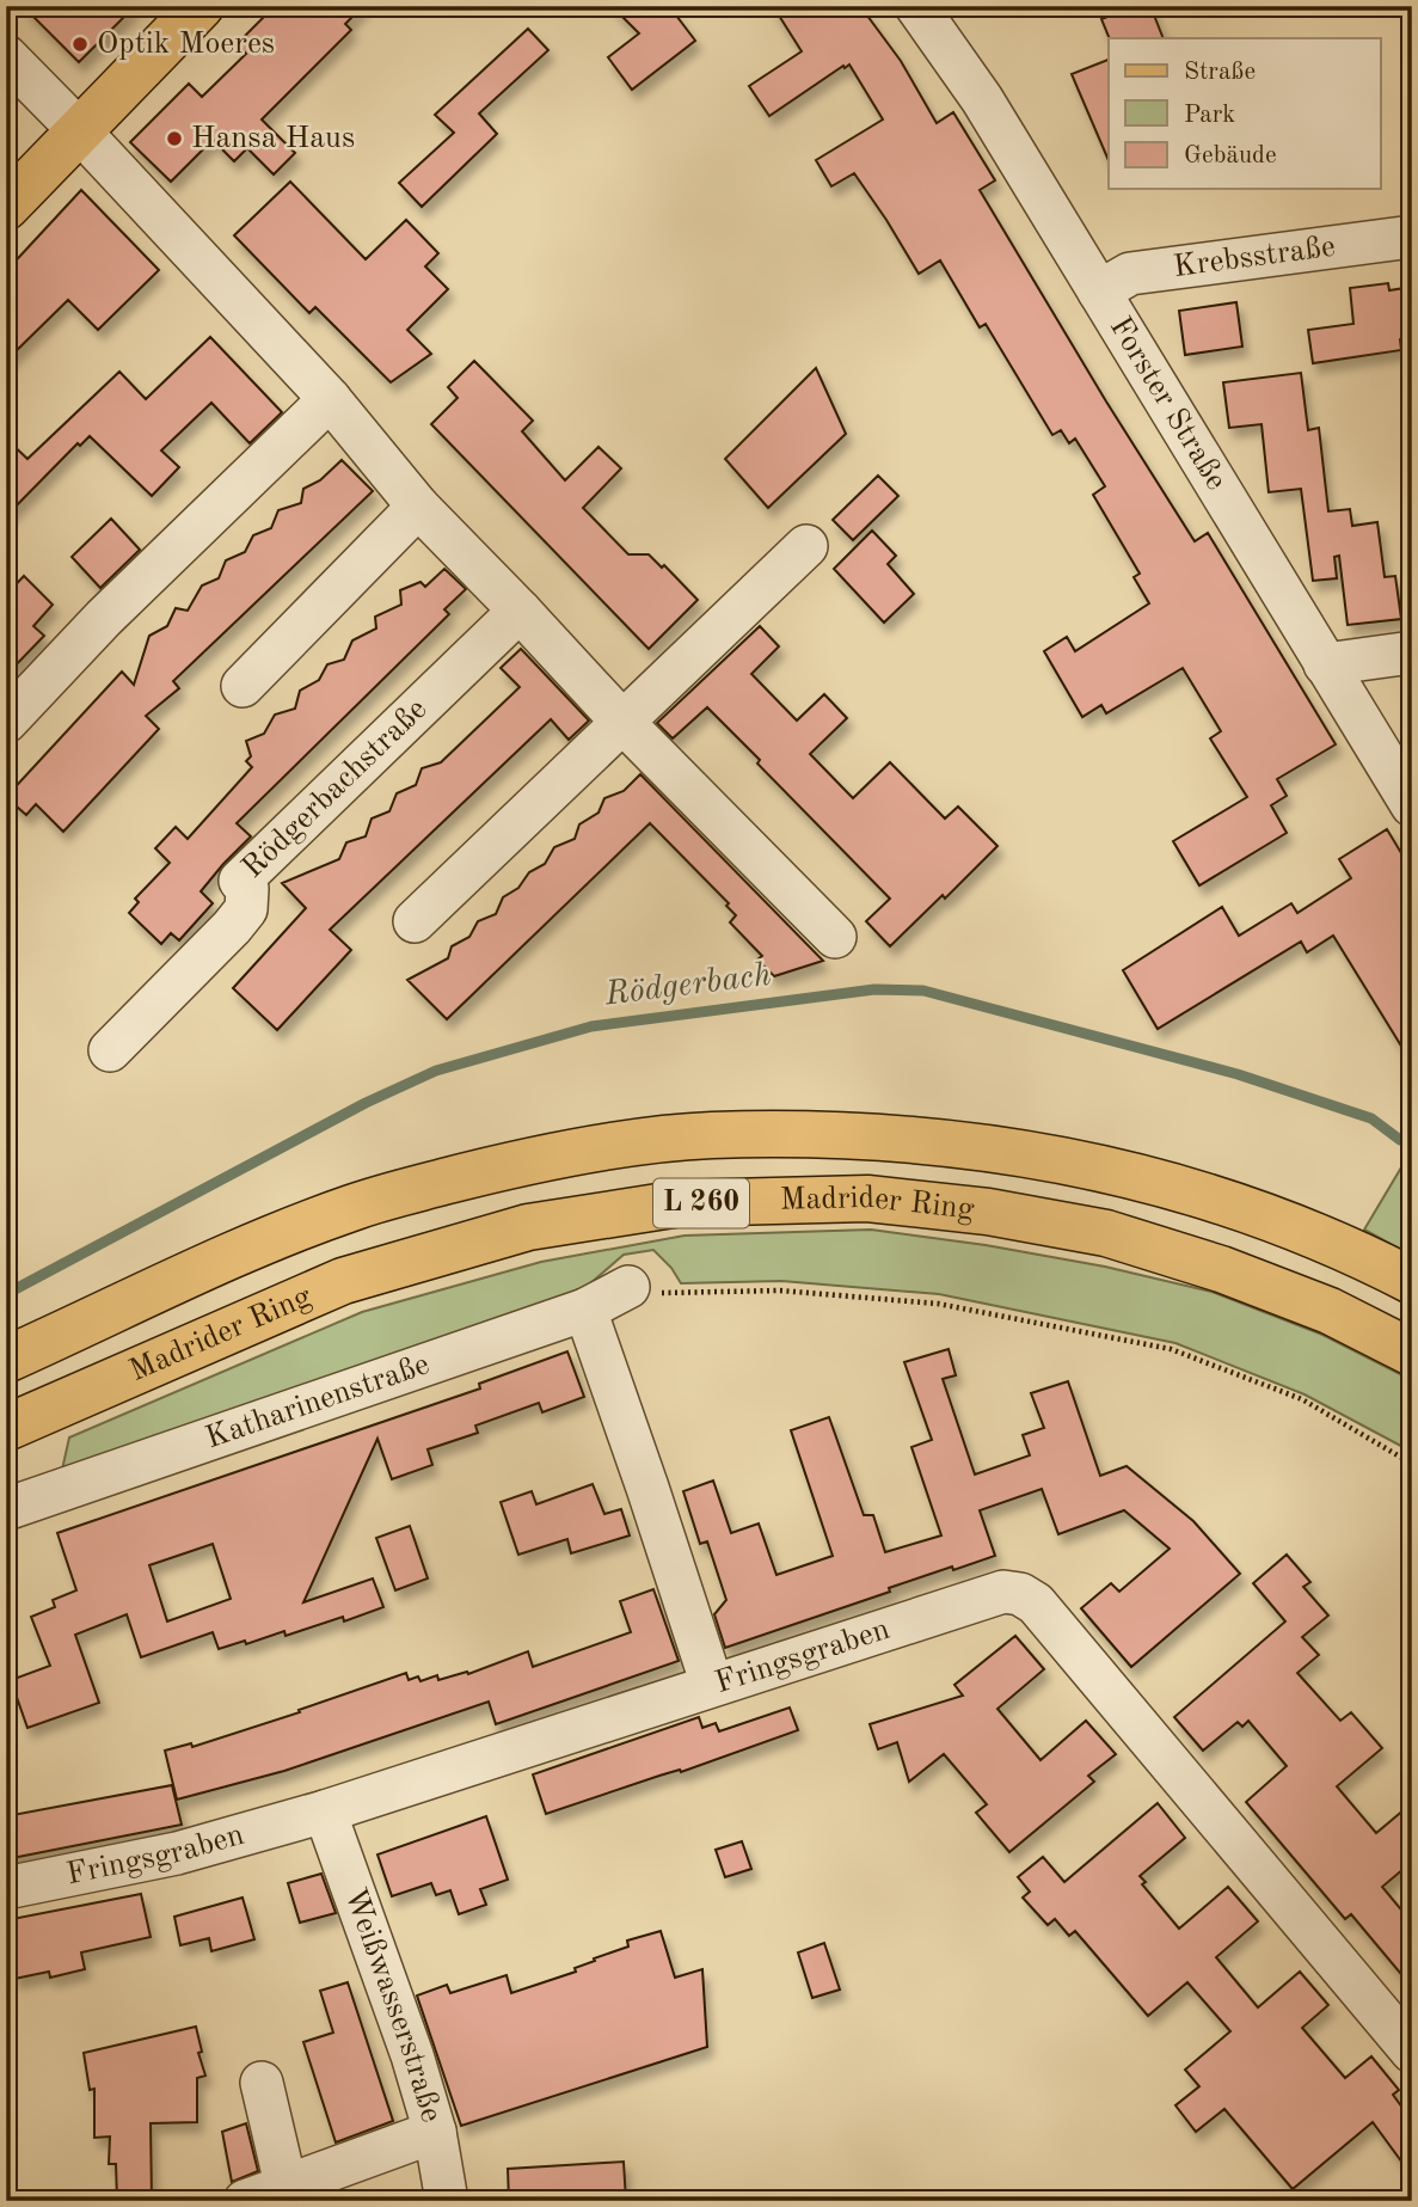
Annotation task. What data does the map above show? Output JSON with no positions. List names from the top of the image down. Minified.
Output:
{"streets":{"main road":["L 260","Madrider Ring"],"street":["Krebsstraße","Forster Straße","Rödgerbachstraße","Katharinenstraße","Fringsgraben","Weißwasserstraße"]},"crossings":[["Krebsstraße","Forster Straße"],["Fringsgraben","Weißwasserstraße"]],"water":["Rödgerbach"],"places":["Optik Moeres","Hansa Haus"],"legend":["Straße","Park","Gebäude"]}
